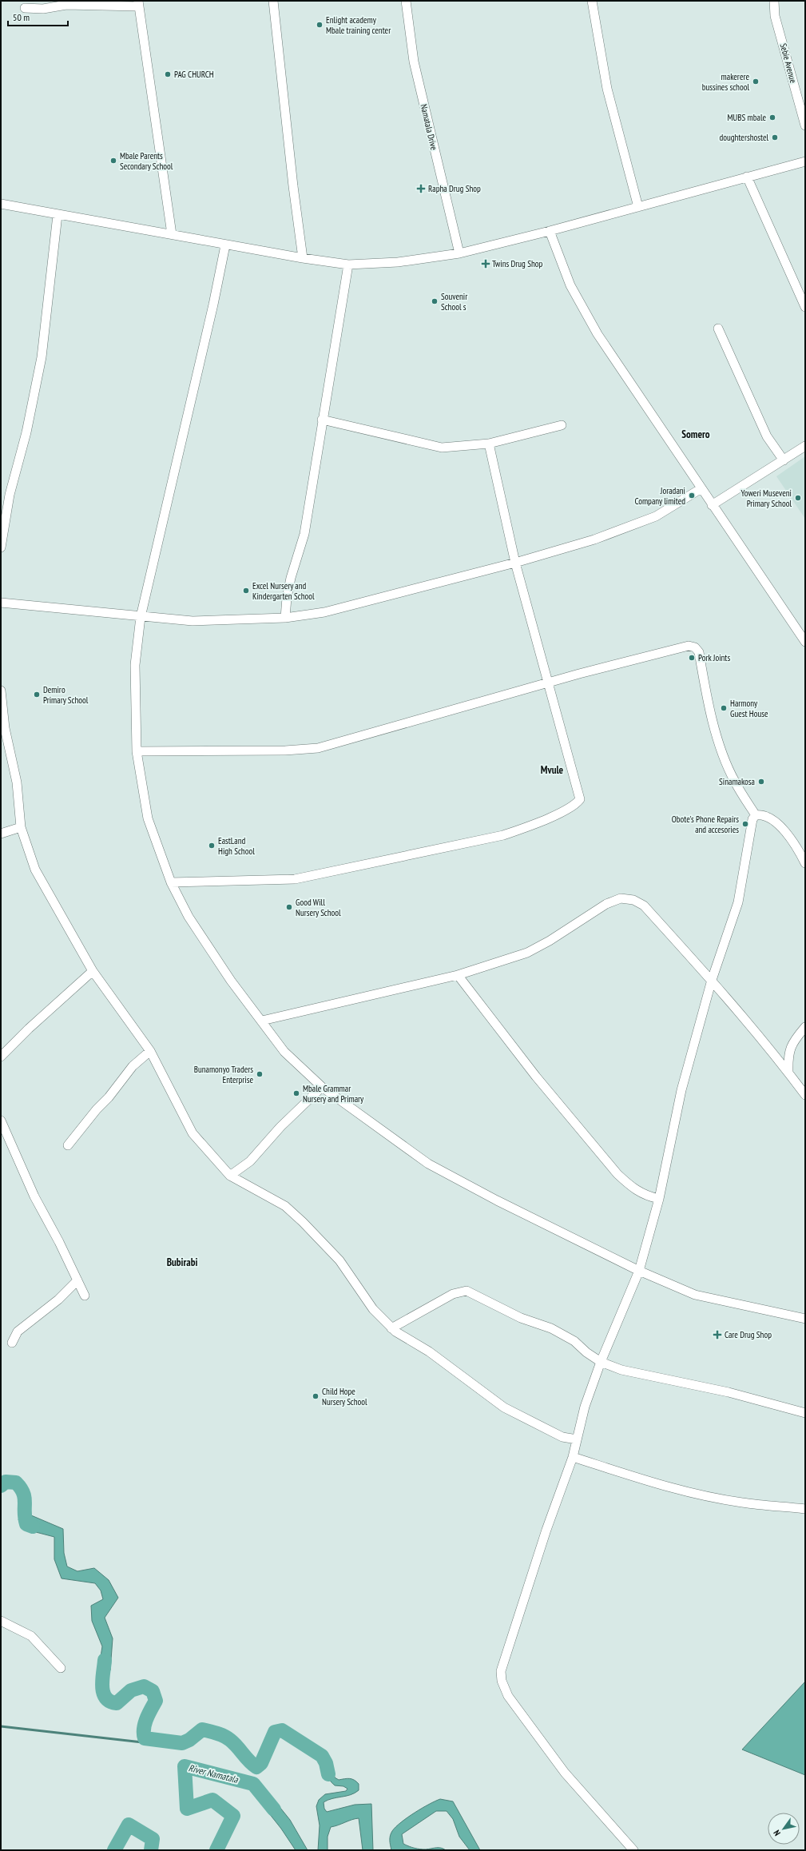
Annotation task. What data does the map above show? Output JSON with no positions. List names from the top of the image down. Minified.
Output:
{"streets":{"street":["Sebie Avenue","Namatala Drive"]},"districts":["Somero","Mvule","Bubirabi"],"water":["River Namatala"],"places":{"other":["Enlight academy Mbale training center","PAG CHURCH","makerere bussines school","MUBS mbale","doughtershostel","Mbale Parents Secondary School","Souvenir School s","Joradani Company limited","Yoweri Museveni Primary School","Excel Nursery and Kindergarten School","Pork Joints","Demiro Primary School","Harmony Guest House","Sinamakosa","Obote's Phone Repairs and accesories","EastLand High School","Good Will Nursery School","Bunamonyo Traders Enterprise","Mbale Grammar Nursery and Primary","Child Hope Nursery School"],"health":["Rapha Drug Shop","Twins Drug Shop","Care Drug Shop"]},"scale_bar":"50 m","north":"bottom left"}
